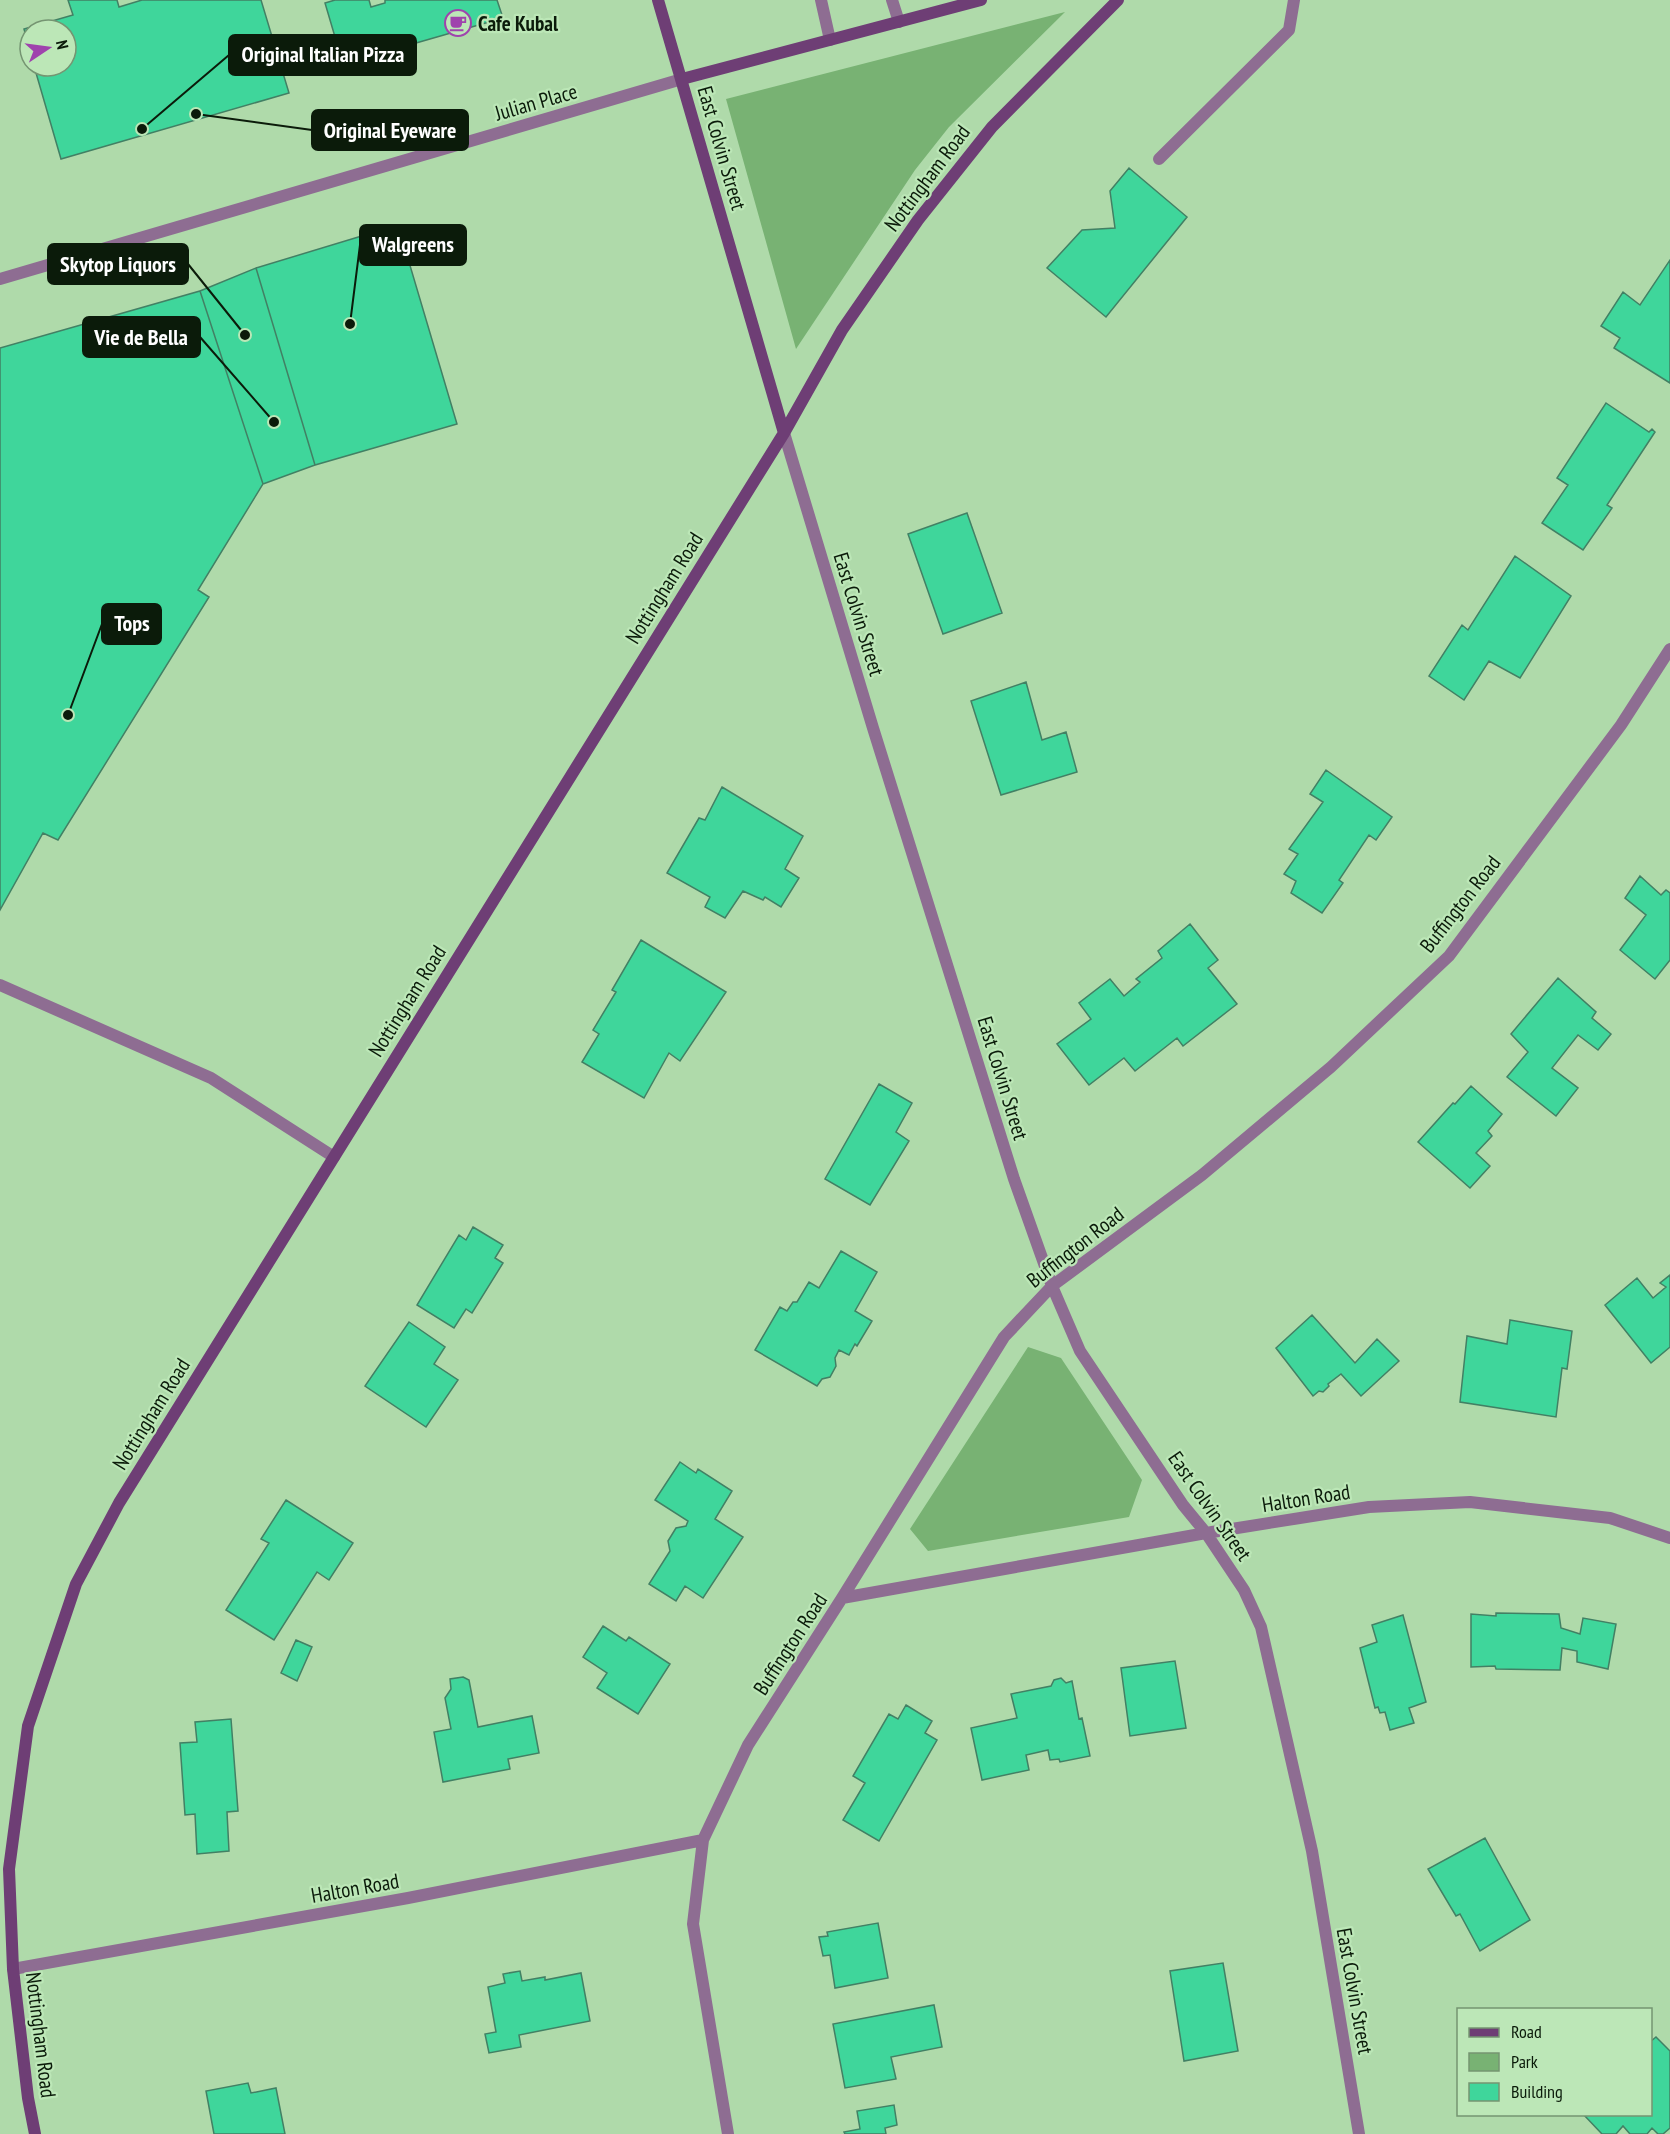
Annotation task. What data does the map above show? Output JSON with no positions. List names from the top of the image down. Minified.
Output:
{"streets":{"street":["Julian Place","East Colvin Street","Nottingham Road","Buffington Road","Halton Road"]},"crossings":[["Julian Place","East Colvin Street"],["East Colvin Street","Nottingham Road"],["East Colvin Street","Buffington Road"],["East Colvin Street","Halton Road"],["Nottingham Road","Halton Road"],["Buffington Road","Halton Road"]],"places":{"cafe":["Cafe Kubal"],"other":["Original Eyeware","Original Italian Pizza","Walgreens","Skytop Liquors","Vie de Bella","Tops"]},"legend":["Road","Park","Building"],"north":"right"}
